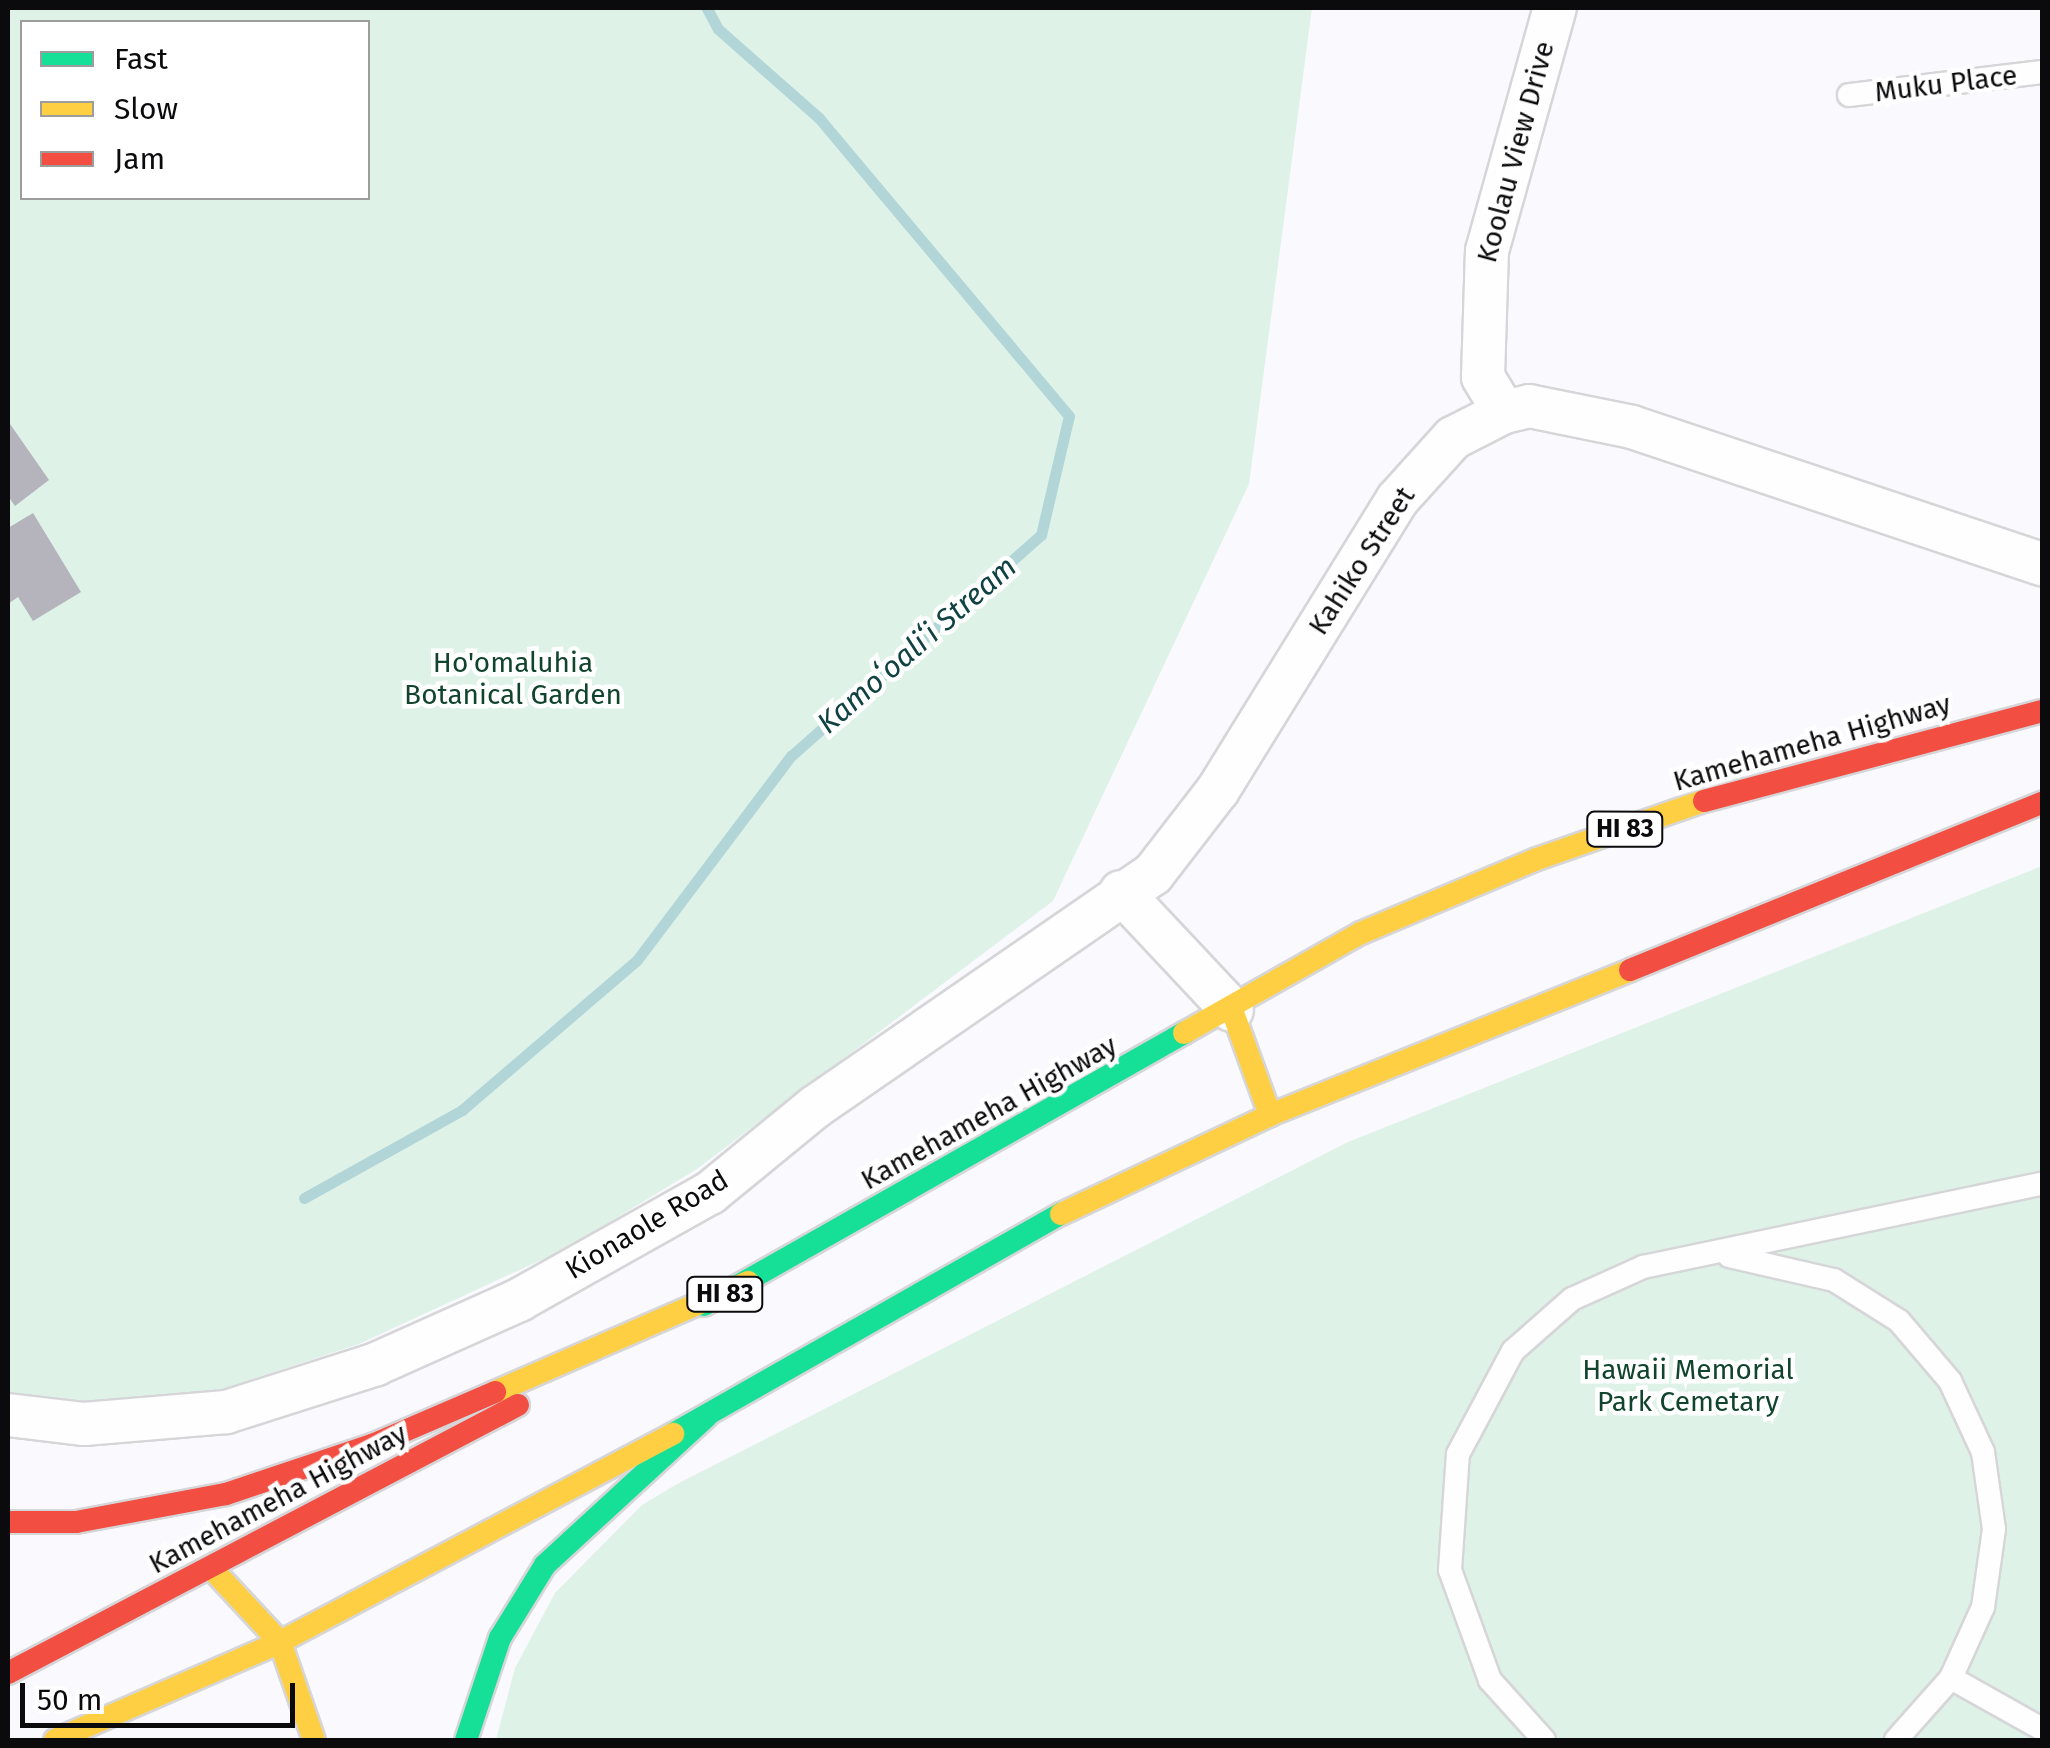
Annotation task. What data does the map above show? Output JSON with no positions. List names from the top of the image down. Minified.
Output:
{"streets":{"main road":["Kamehameha Highway","HI 83"],"street":["Koolau View Drive","Kahiko Street","Kionaole Road"],"lane":["Muku Place"]},"crossings":[["Koolau View Drive","Kahiko Street"],["Kahiko Street","Kionaole Road"]],"water":["Kamoʻoaliʻi Stream"],"parks":["Ho'omaluhia Botanical Garden","Hawaii Memorial Park Cemetary"],"legend":["Fast","Slow","Jam"],"scale_bar":"50 m"}
